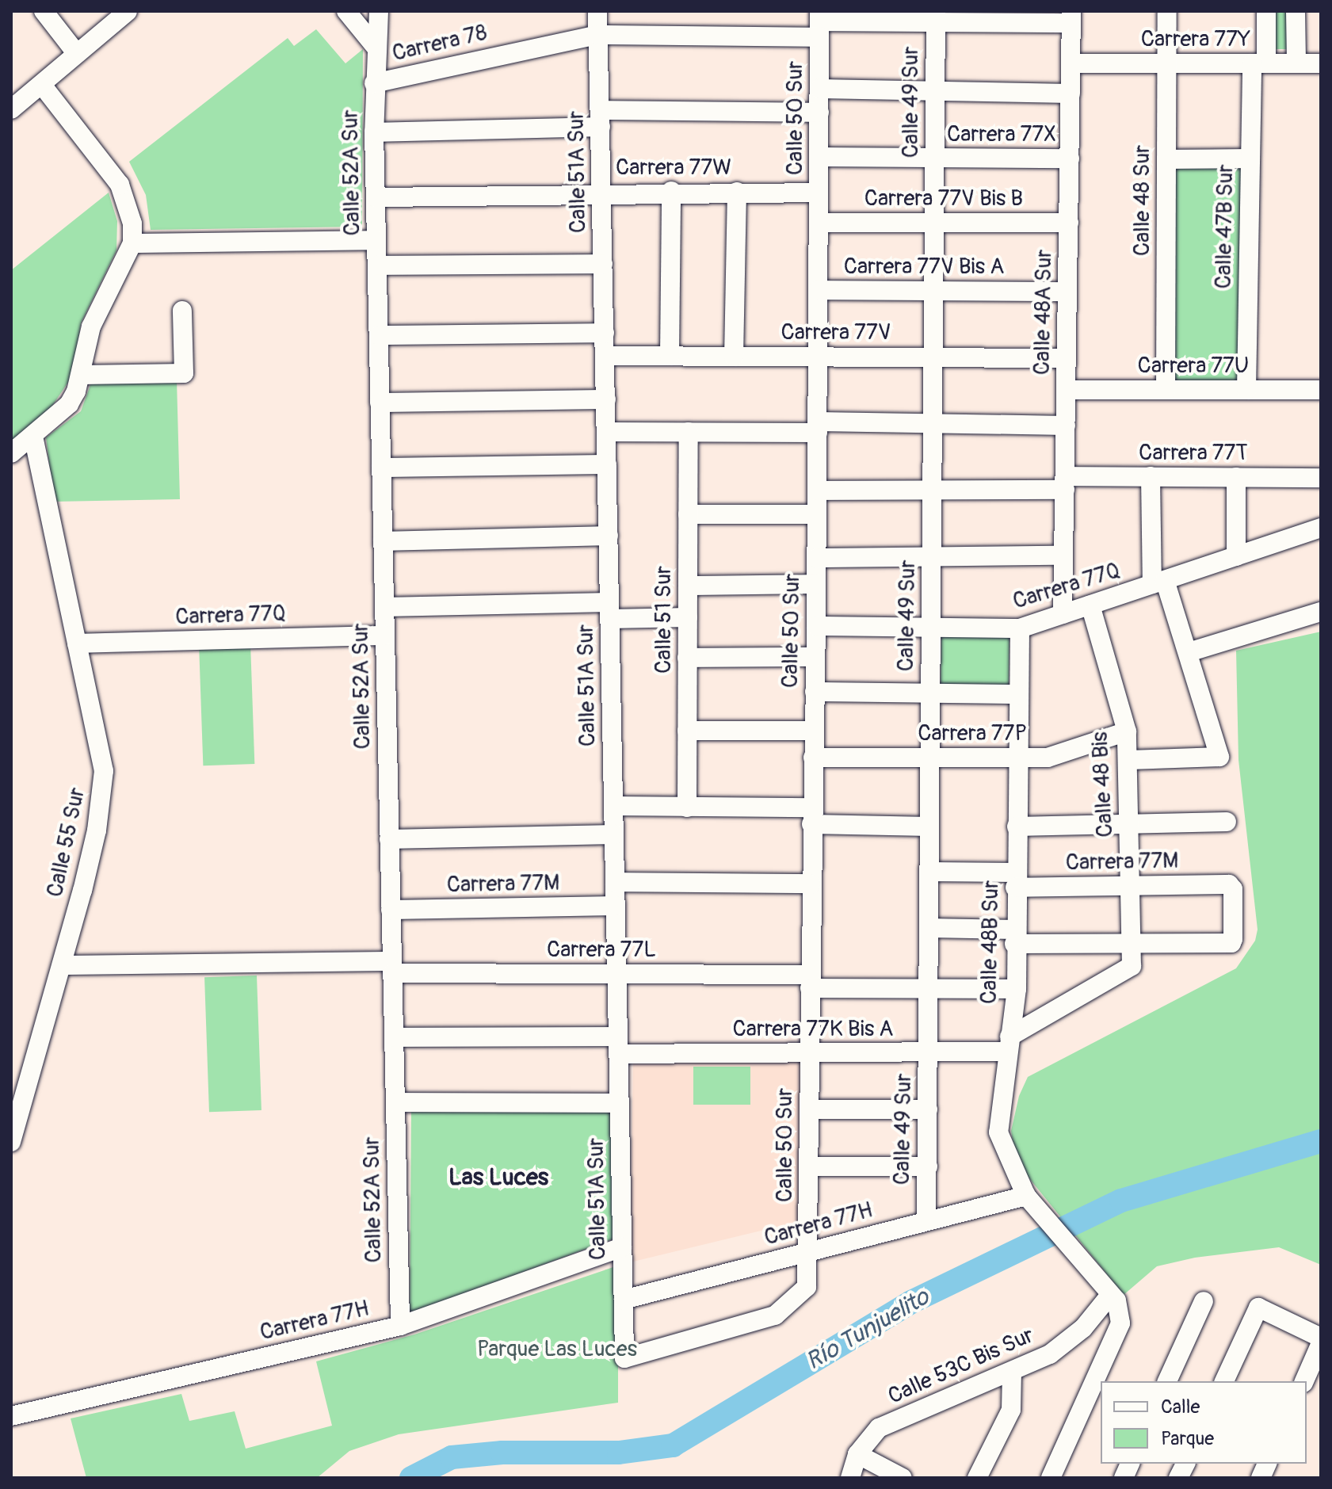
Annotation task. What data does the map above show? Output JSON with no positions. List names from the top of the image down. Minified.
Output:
{"streets":{"street":["Carrera 77Y","Carrera 78","Calle 49 Sur","Calle 50 Sur","Carrera 77X","Carrera 77W","Calle 51A Sur","Calle 52A Sur","Carrera 77V Bis B","Calle 48 Sur","Calle 47B Sur","Carrera 77V Bis A","Calle 48A Sur","Carrera 77V","Carrera 77U","Carrera 77T","Carrera 77Q","Calle 51 Sur","Carrera 77P","Calle 48 Bis","Calle 55 Sur","Carrera 77M","Calle 48B Sur","Carrera 77L","Carrera 77K Bis A","Carrera 77H","Calle 53C Bis Sur"]},"crossings":[["Carrera 77Y","Calle 48 Sur"],["Carrera 77Y","Calle 47B Sur"],["Carrera 77Y","Calle 48A Sur"],["Carrera 78","Calle 49 Sur"],["Carrera 78","Calle 50 Sur"],["Carrera 78","Calle 51A Sur"],["Carrera 78","Calle 52A Sur"],["Carrera 78","Calle 48A Sur"],["Calle 49 Sur","Carrera 77X"],["Calle 49 Sur","Carrera 77V Bis B"],["Calle 49 Sur","Carrera 77V Bis A"],["Calle 49 Sur","Carrera 77V"],["Calle 49 Sur","Carrera 77T"],["Calle 49 Sur","Carrera 77Q"],["Calle 49 Sur","Carrera 77P"],["Calle 49 Sur","Carrera 77M"],["Calle 49 Sur","Carrera 77L"],["Calle 49 Sur","Carrera 77K Bis A"],["Calle 49 Sur","Carrera 77H"],["Calle 50 Sur","Carrera 77X"],["Calle 50 Sur","Carrera 77W"],["Calle 50 Sur","Calle 51A Sur"],["Calle 50 Sur","Carrera 77V Bis B"],["Calle 50 Sur","Carrera 77V Bis A"],["Calle 50 Sur","Carrera 77V"],["Calle 50 Sur","Carrera 77T"],["Calle 50 Sur","Carrera 77Q"],["Calle 50 Sur","Carrera 77P"],["Calle 50 Sur","Carrera 77L"],["Calle 50 Sur","Carrera 77K Bis A"],["Calle 50 Sur","Carrera 77H"],["Carrera 77X","Calle 48A Sur"],["Carrera 77W","Calle 51A Sur"],["Carrera 77W","Calle 52A Sur"],["Calle 51A Sur","Carrera 77V"],["Calle 51A Sur","Carrera 77M"],["Calle 51A Sur","Carrera 77L"],["Calle 51A Sur","Carrera 77K Bis A"],["Calle 51A Sur","Carrera 77H"],["Calle 52A Sur","Carrera 77Q"],["Calle 52A Sur","Carrera 77M"],["Calle 52A Sur","Carrera 77L"],["Calle 52A Sur","Carrera 77K Bis A"],["Calle 52A Sur","Carrera 77H"],["Carrera 77V Bis B","Calle 48A Sur"],["Calle 48 Sur","Carrera 77U"],["Calle 47B Sur","Carrera 77U"],["Carrera 77V Bis A","Calle 48A Sur"],["Calle 48A Sur","Carrera 77V"],["Calle 48A Sur","Carrera 77U"],["Calle 48A Sur","Carrera 77T"],["Calle 48A Sur","Carrera 77Q"],["Carrera 77Q","Calle 48 Bis"],["Carrera 77Q","Calle 55 Sur"],["Carrera 77Q","Calle 48B Sur"],["Carrera 77P","Calle 48 Bis"],["Carrera 77P","Calle 48B Sur"],["Calle 48 Bis","Carrera 77M"],["Calle 48 Bis","Carrera 77K Bis A"],["Calle 55 Sur","Carrera 77L"],["Carrera 77M","Calle 48B Sur"],["Calle 48B Sur","Carrera 77L"],["Calle 48B Sur","Carrera 77K Bis A"],["Calle 48B Sur","Carrera 77H"],["Calle 48B Sur","Calle 53C Bis Sur"]],"districts":["Las Luces"],"water":["Río Tunjuelito"],"parks":["Parque Las Luces"],"legend":["Calle","Parque"]}
